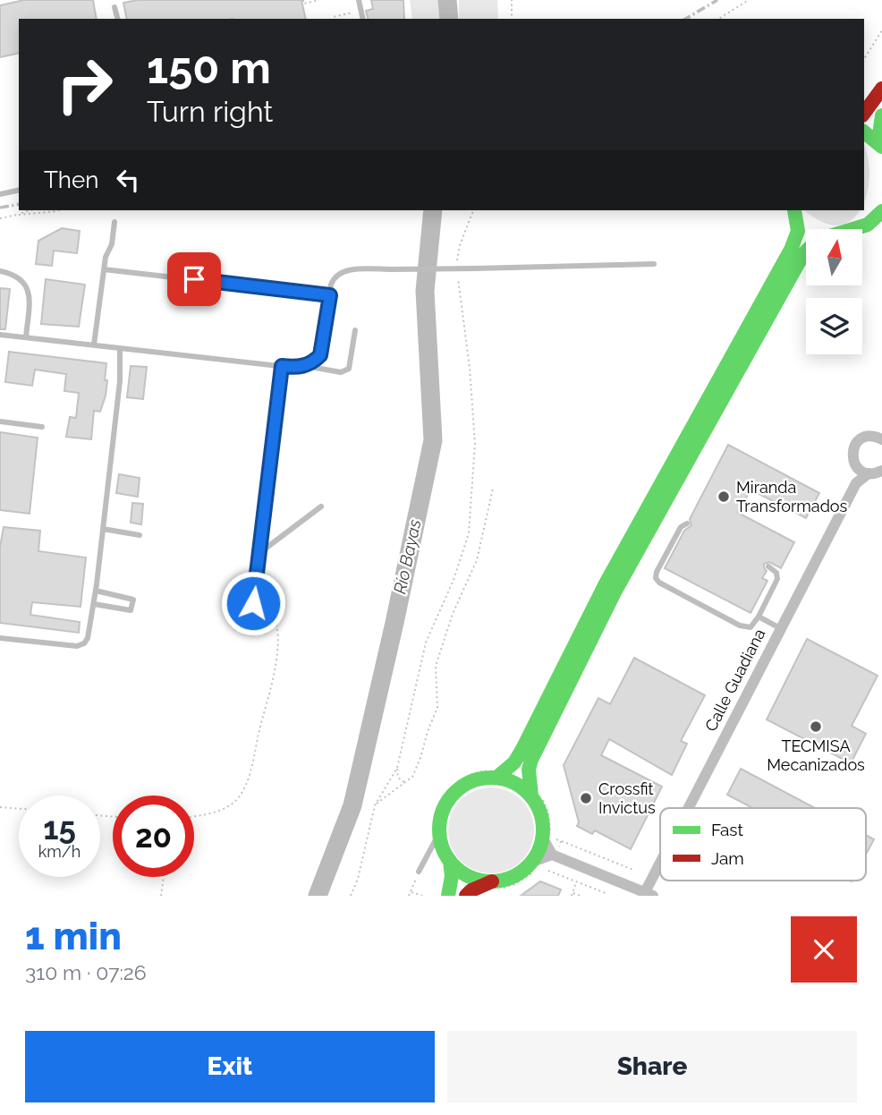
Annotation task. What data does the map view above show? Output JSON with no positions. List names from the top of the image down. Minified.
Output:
{"streets":{"street":["Calle Guadiana"]},"water":["Río Bayas"],"places":["Miranda Transformados","TECMISA Mecanizados","Crossfit Invictus"],"legend":["Fast","Jam"],"north":"top","page":{"turn":["150 m","Turn right"],"then":"Then","speed":"15 km/h","limit":"20","heading":["1 min","310 m · 07:26"],"buttons":["Exit","Share"]}}
